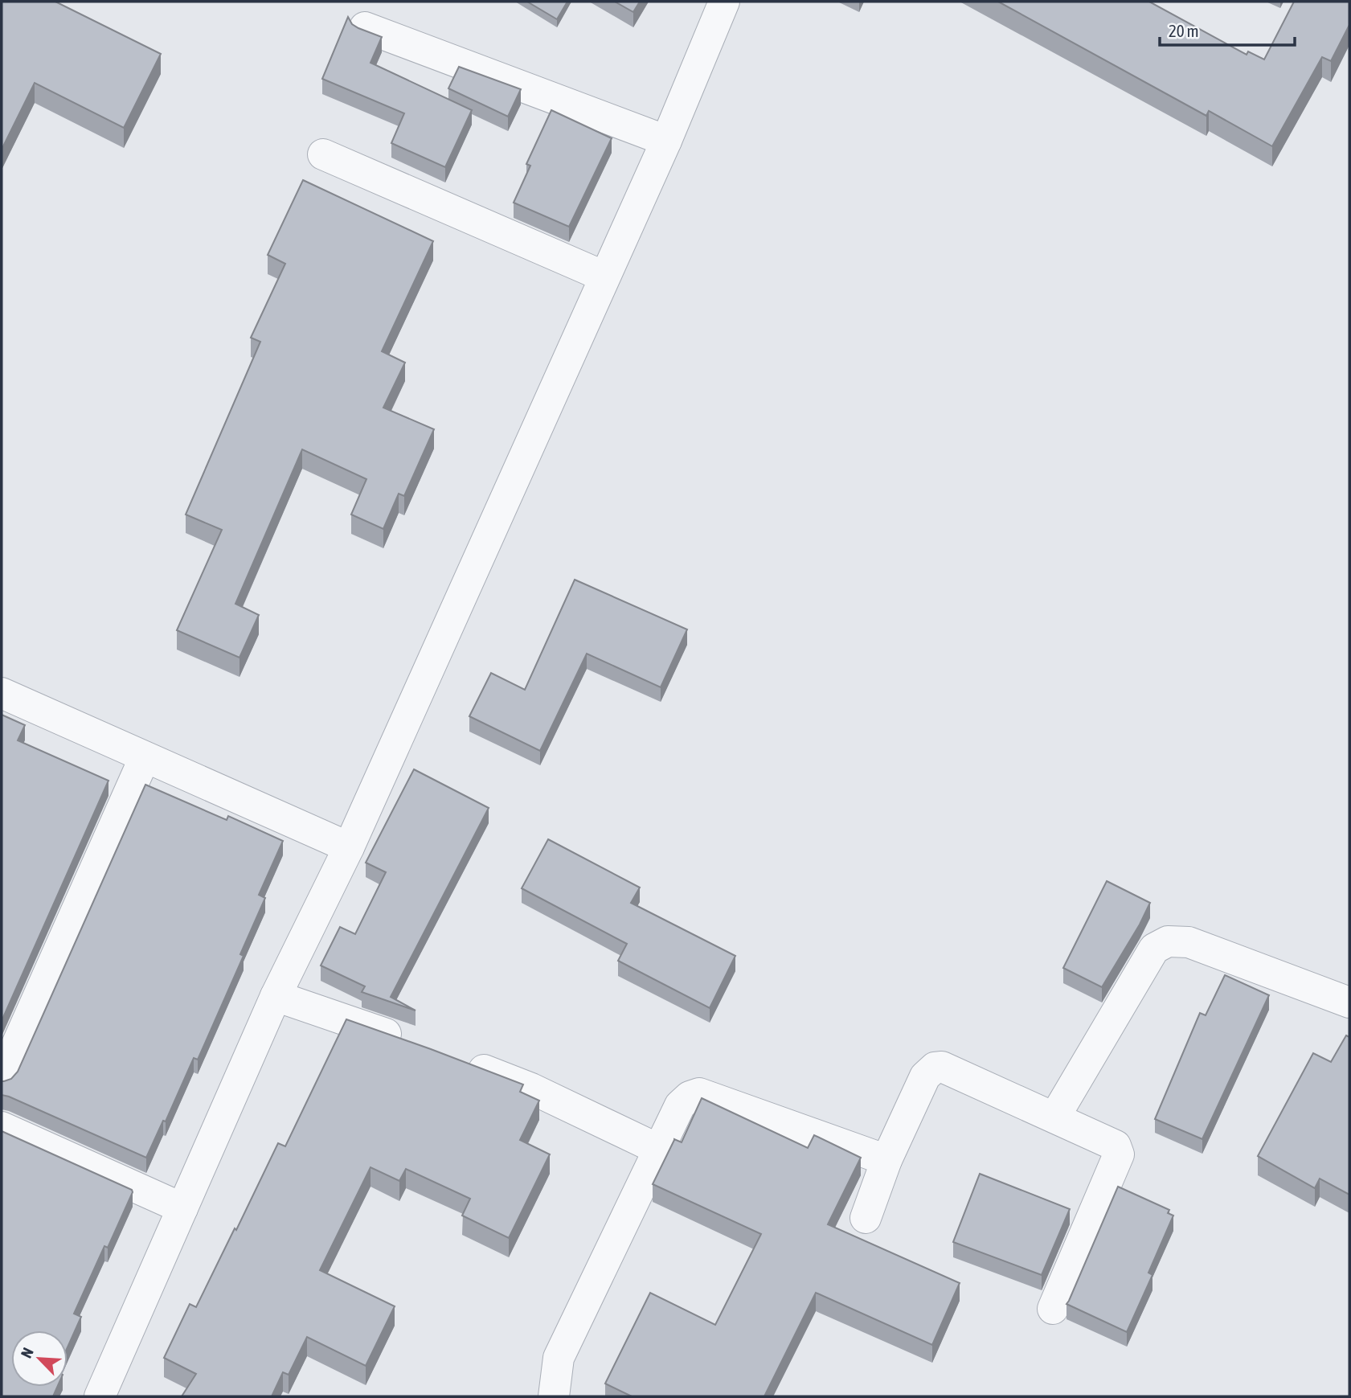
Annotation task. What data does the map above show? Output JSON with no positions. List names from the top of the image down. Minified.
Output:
{"scale_bar":"20 m","north":"top left"}
